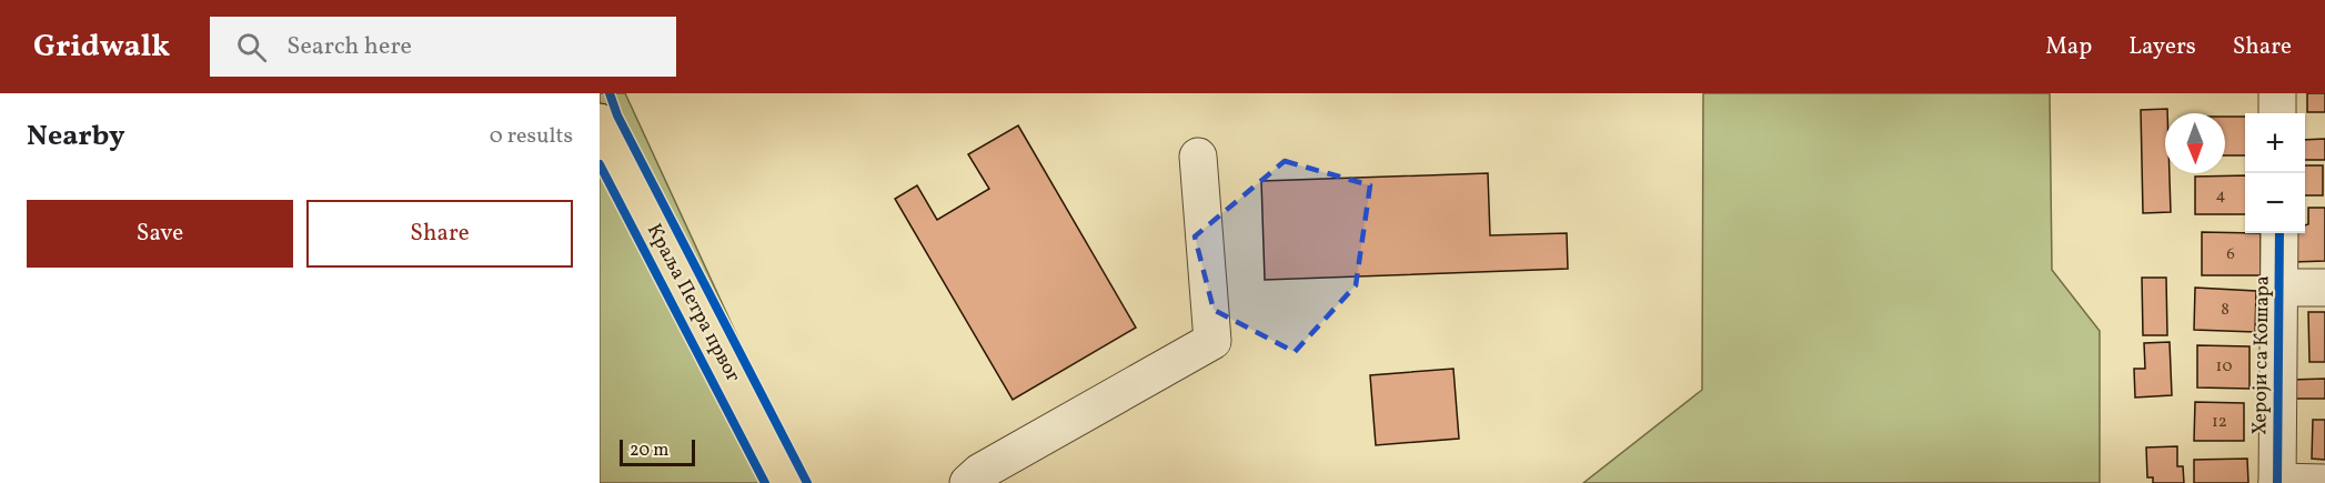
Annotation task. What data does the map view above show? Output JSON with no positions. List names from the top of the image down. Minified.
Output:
{"streets":{"main road":["Краља Петра првог"],"street":["Хероји са Кошара"]},"house_numbers":["4","6","8","10","12"],"scale_bar":"20 m","north":"bottom","page":{"header":"Gridwalk","search":"Search here","nav":["Map","Layers","Share"],"heading":["Nearby","0 results"],"map_buttons":["+","−"],"buttons":["Save","Share"],"scale":"20 m"}}
